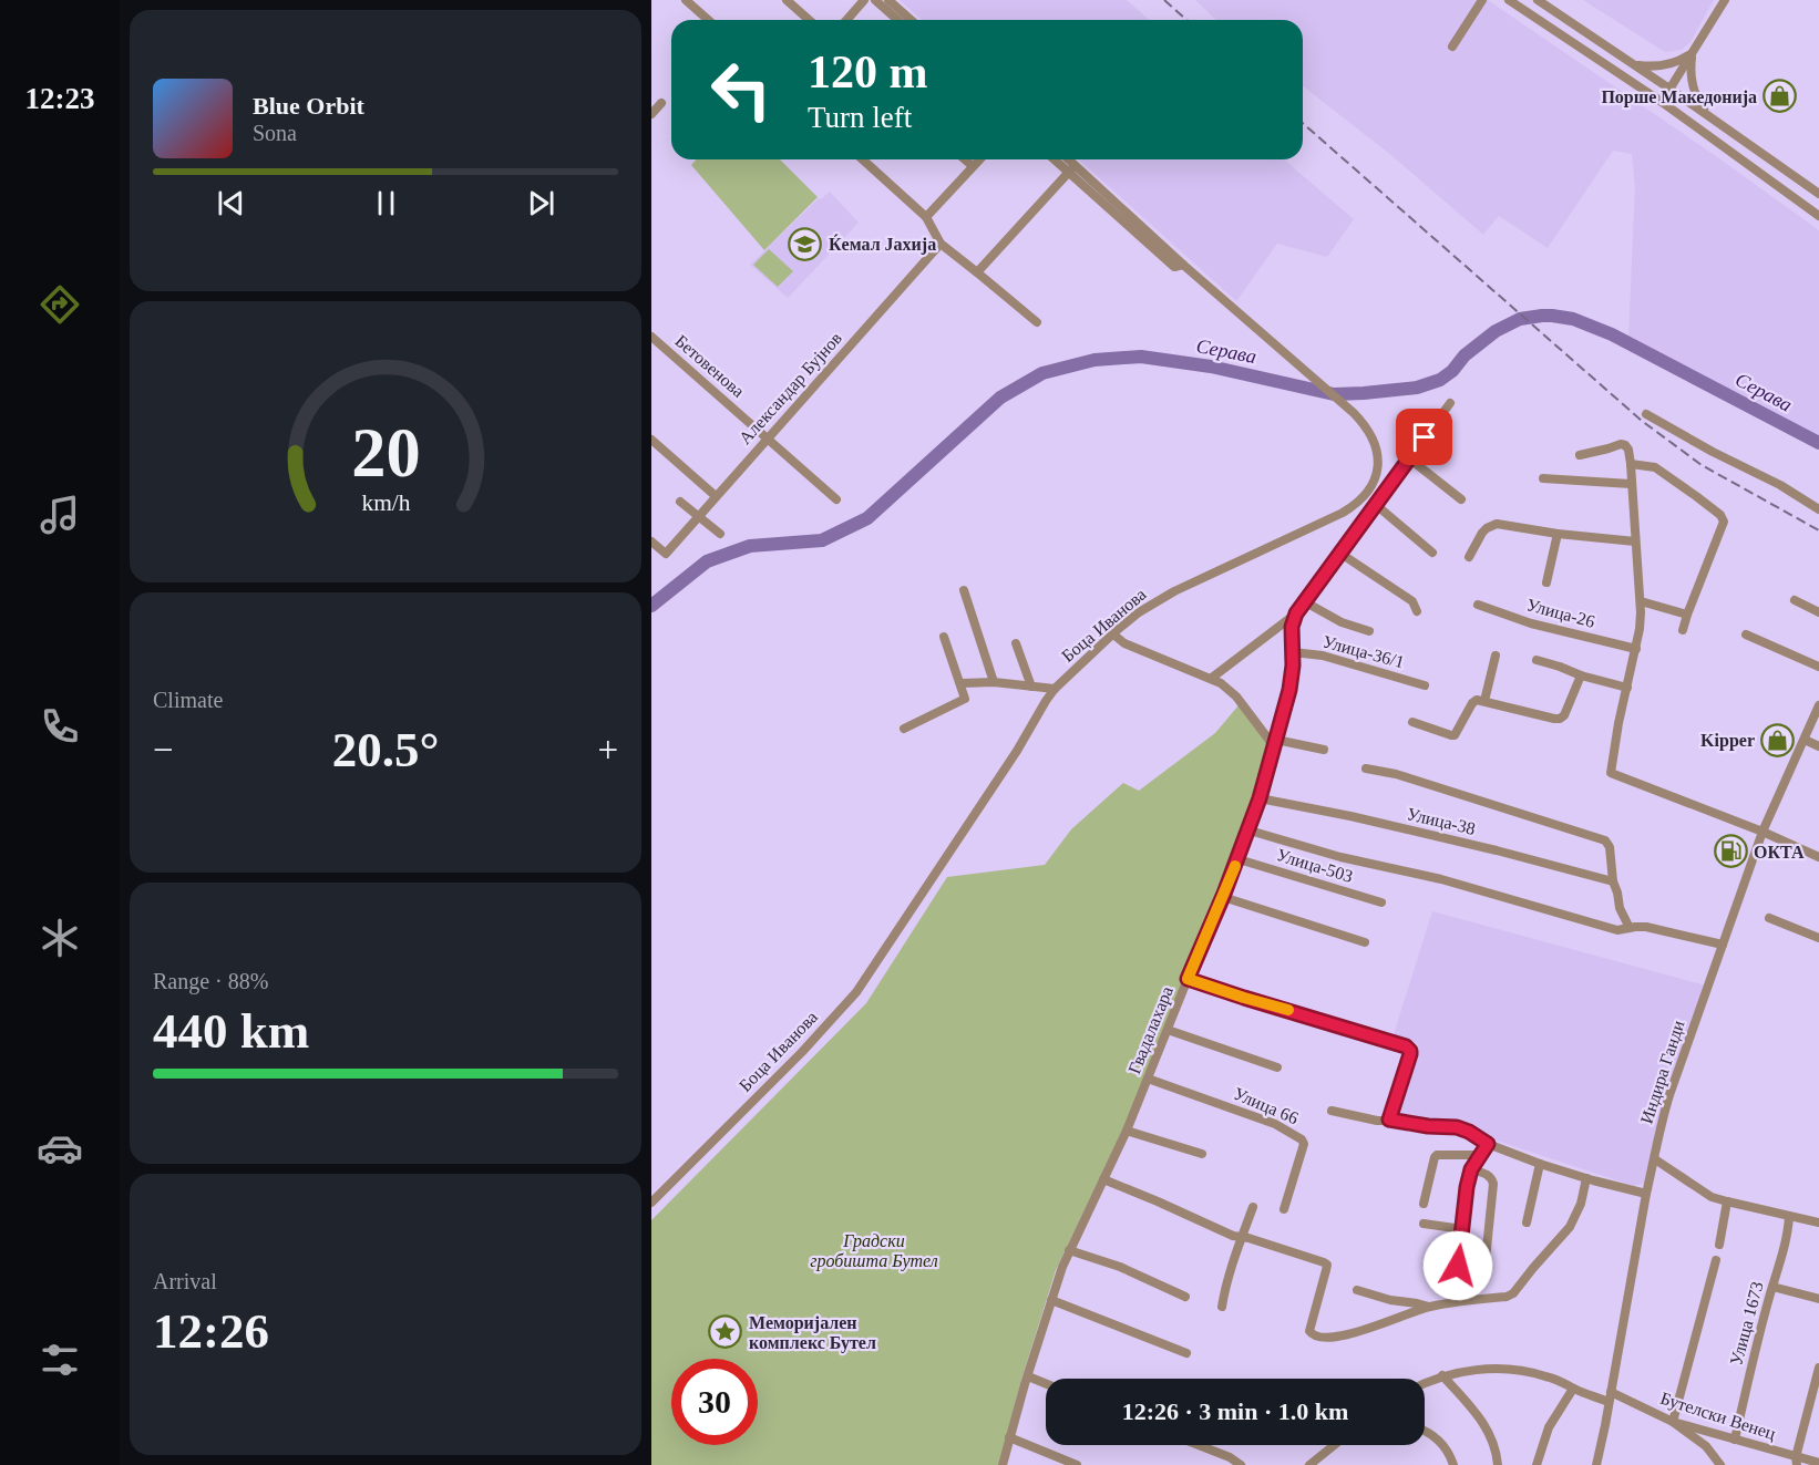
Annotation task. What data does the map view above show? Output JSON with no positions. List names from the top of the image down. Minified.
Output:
{"streets":{"street":["Бетовенова","Александар Бујнов","Улица-26","Боца Иванова","Улица-36/1","Улица-38","Улица-503","Гвадалахара","Индира Ганди","Улица 66","Улица 1673","Бутелски Венец"]},"crossings":[["Бетовенова","Александар Бујнов"],["Улица-36/1","Гвадалахара"],["Улица-38","Гвадалахара"],["Улица-503","Гвадалахара"],["Гвадалахара","Улица 66"],["Индира Ганди","Бутелски Венец"],["Улица 1673","Бутелски Венец"]],"water":["Серава"],"parks":["Градски гробишта Бутел"],"places":{"shop":["Порше Македонија","Kipper"],"school or university":["Ќемал Јахија"],"fuel station":["ОКТА"],"place":["Меморијален комплекс Бутел"]},"page":{"tabs":"12:23","turn":["120 m","Turn left"],"song":["Blue Orbit","Sona"],"tile":["Climate",["Range · 88%","440 km"],["Arrival","12:26"]],"heat":["−","20.5°","+"],"limit":"30","trip":"12:26 · 3 min · 1.0 km","gauge":["20","km/h"]}}
